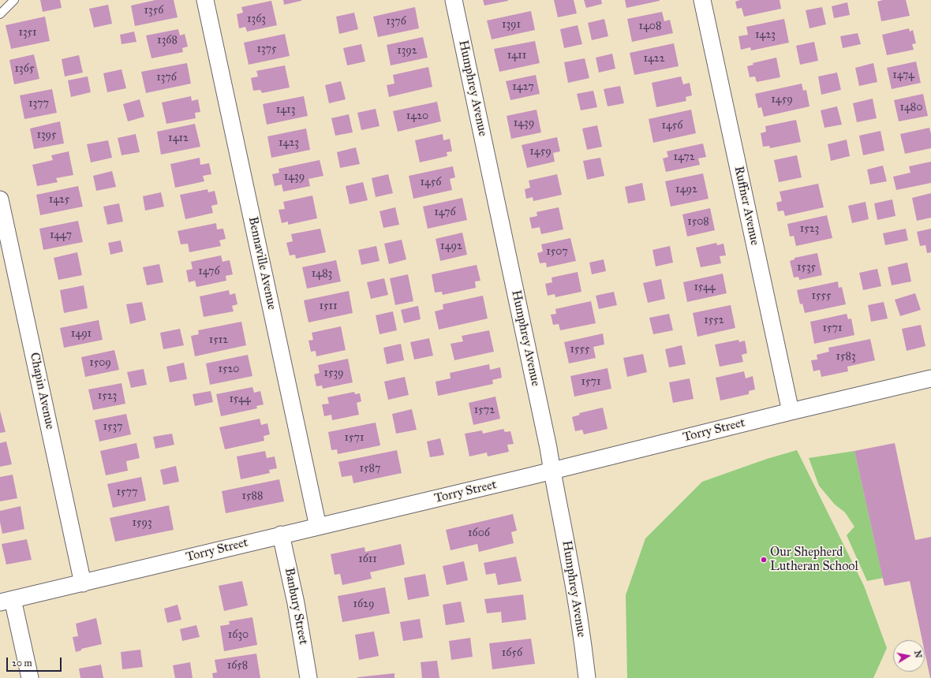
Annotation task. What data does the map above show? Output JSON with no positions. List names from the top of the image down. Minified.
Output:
{"streets":{"street":["Humphrey Avenue","Ruffner Avenue","Bennaville Avenue","Chapin Avenue","Torry Street","Banbury Street"]},"crossings":[["Humphrey Avenue","Torry Street"],["Ruffner Avenue","Torry Street"],["Bennaville Avenue","Torry Street"],["Chapin Avenue","Torry Street"],["Torry Street","Banbury Street"]],"places":["Our Shepherd Lutheran School"],"house_numbers":["1356","1363","1376","1391","1408","1351","1423","1368","1375","1392","1411","1422","1365","1474","1376","1427","1459","1377","1480","1413","1420","1439","1456","1395","1412","1423","1459","1472","1439","1456","1492","1425","1476","1508","1523","1447","1492","1507","1535","1476","1483","1544","1555","1511","1552","1571","1491","1512","1555","1583","1509","1520","1539","1571","1523","1544","1572","1537","1571","1587","1577","1588","1593","1606","1611","1629","1630","1656","1658"],"scale_bar":"20 m","north":"right"}
